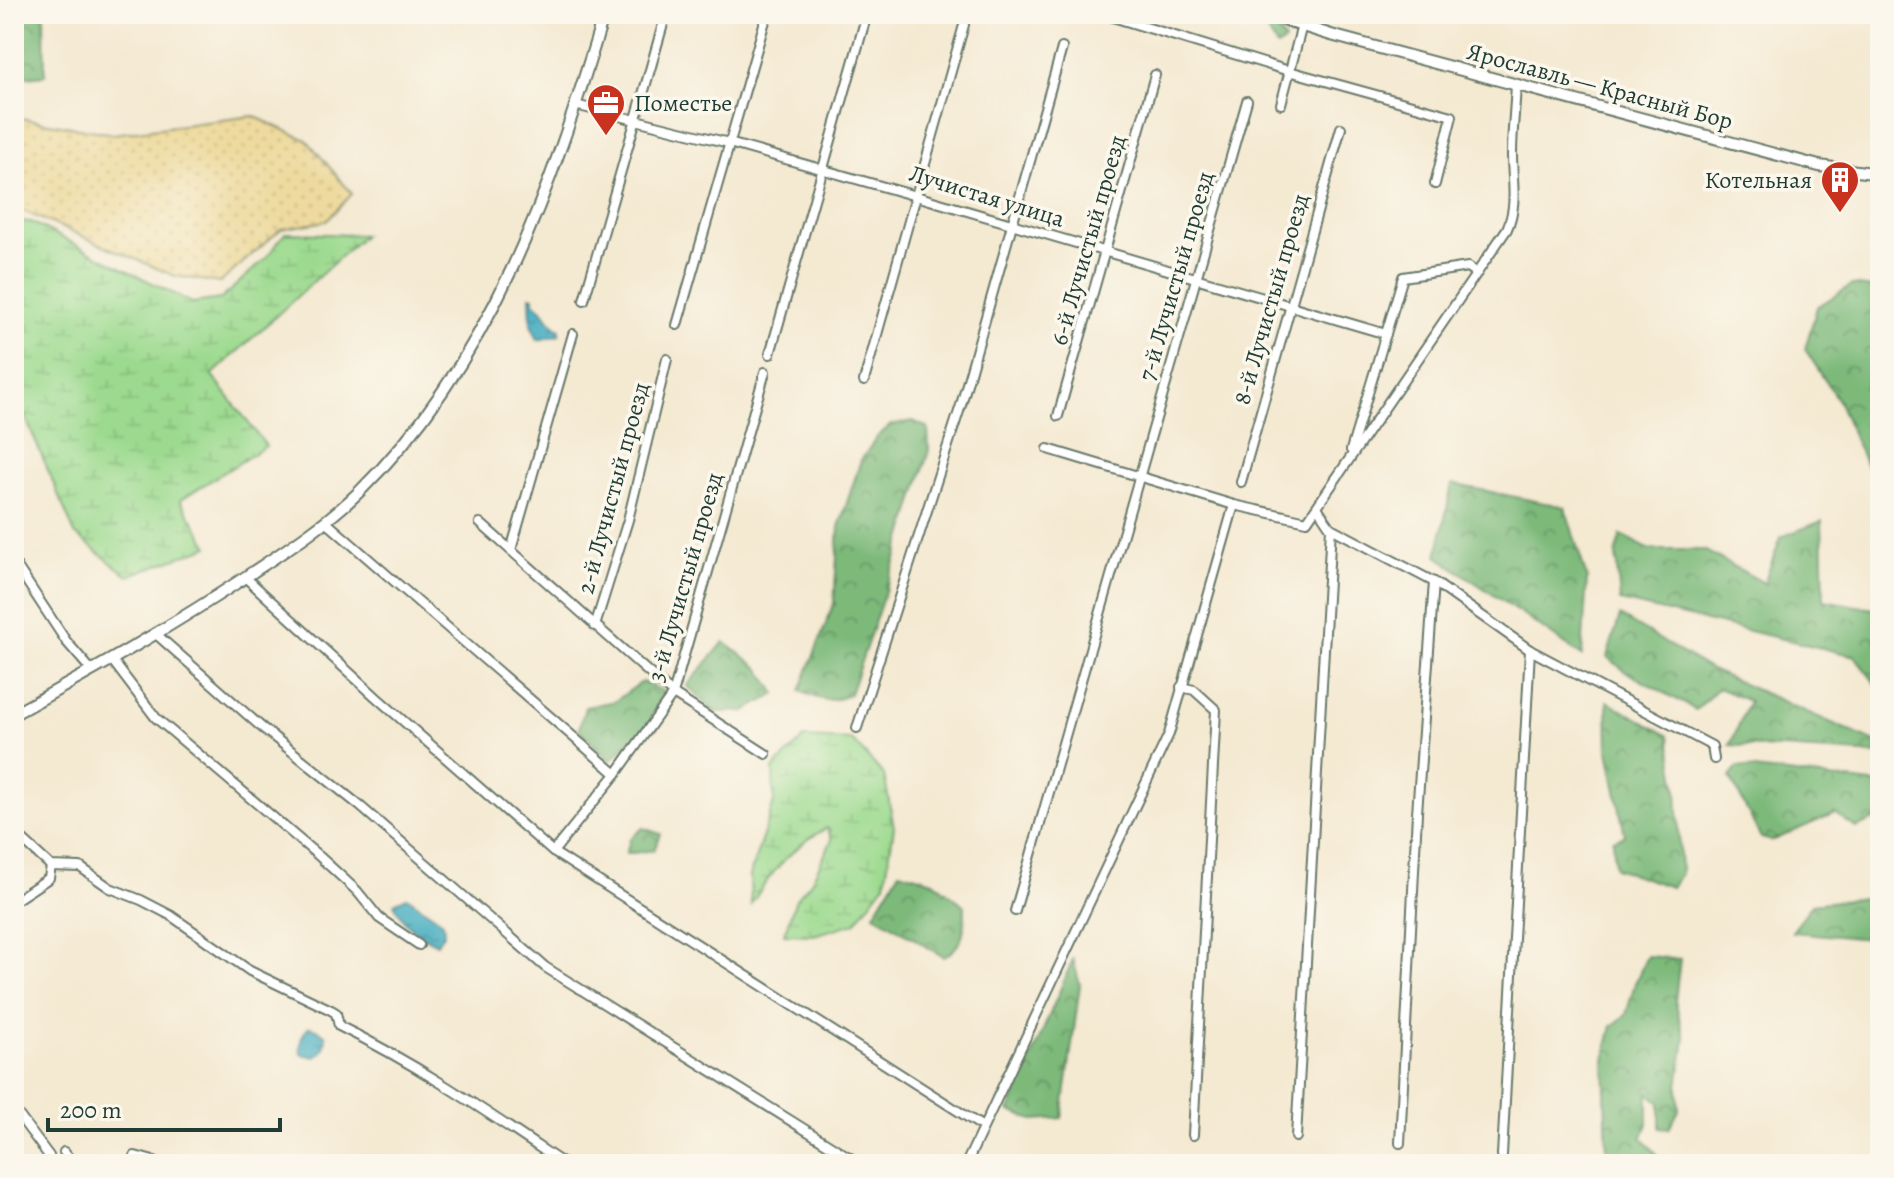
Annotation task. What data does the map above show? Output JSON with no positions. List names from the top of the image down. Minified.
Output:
{"streets":{"street":["Ярославль — Красный Бор","Лучистая улица","6-й Лучистый проезд","7-й Лучистый проезд","8-й Лучистый проезд","2-й Лучистый проезд","3-й Лучистый проезд"]},"crossings":[["Лучистая улица","6-й Лучистый проезд"],["Лучистая улица","7-й Лучистый проезд"],["Лучистая улица","8-й Лучистый проезд"]],"places":{"office":["Поместье"],"building":["Котельная"]},"scale_bar":"200 m"}
